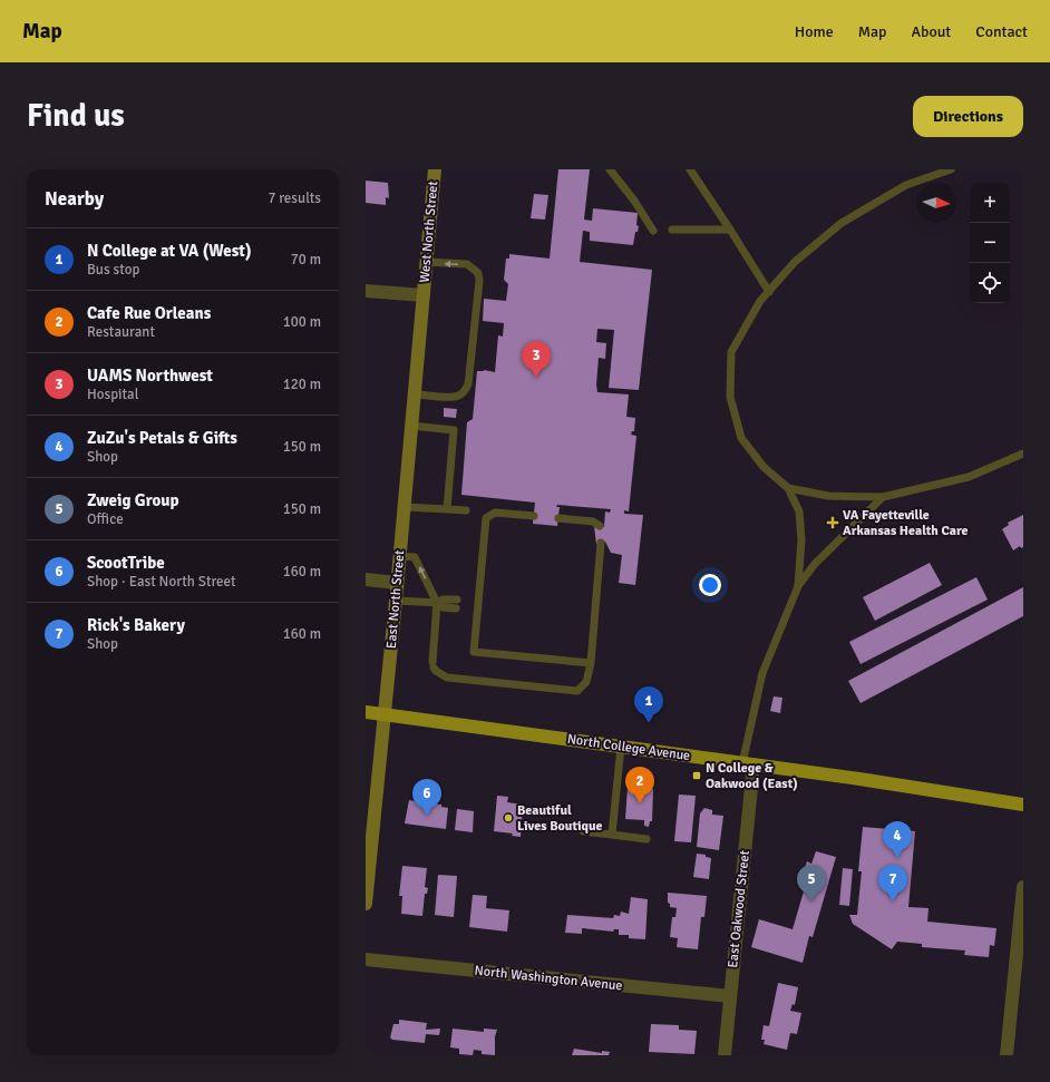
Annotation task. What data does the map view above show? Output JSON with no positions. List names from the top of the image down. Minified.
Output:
{"streets":{"main road":["West North Street","East North Street","North College Avenue"],"street":["East Oakwood Street","North Washington Avenue"]},"crossings":[["West North Street","East North Street"],["East North Street","North College Avenue"],["North College Avenue","East Oakwood Street"],["East Oakwood Street","North Washington Avenue"]],"places":{"health":["VA Fayetteville Arkansas Health Care"],"transit":["N College & Oakwood (East)"],"other":["Beautiful Lives Boutique"]},"north":"right","page":{"header":"Map","nav":["Home","Map","About","Contact"],"buttons":"Directions","title":"Find us","heading":["Nearby","7 results"],"map_buttons":["+","−"],"list":[{"mark":"1","name":"N College at VA (West)","note":"Bus stop","value":"70 m"},{"mark":"2","name":"Cafe Rue Orleans","note":"Restaurant","value":"100 m"},{"mark":"3","name":"UAMS Northwest","note":"Hospital","value":"120 m"},{"mark":"4","name":"ZuZu's Petals & Gifts","note":"Shop","value":"150 m"},{"mark":"5","name":"Zweig Group","note":"Office","value":"150 m"},{"mark":"6","name":"ScootTribe","note":"Shop · East North Street","value":"160 m"},{"mark":"7","name":"Rick's Bakery","note":"Shop","value":"160 m"}],"pins":["3","1","2","6","4","5","7"]}}
